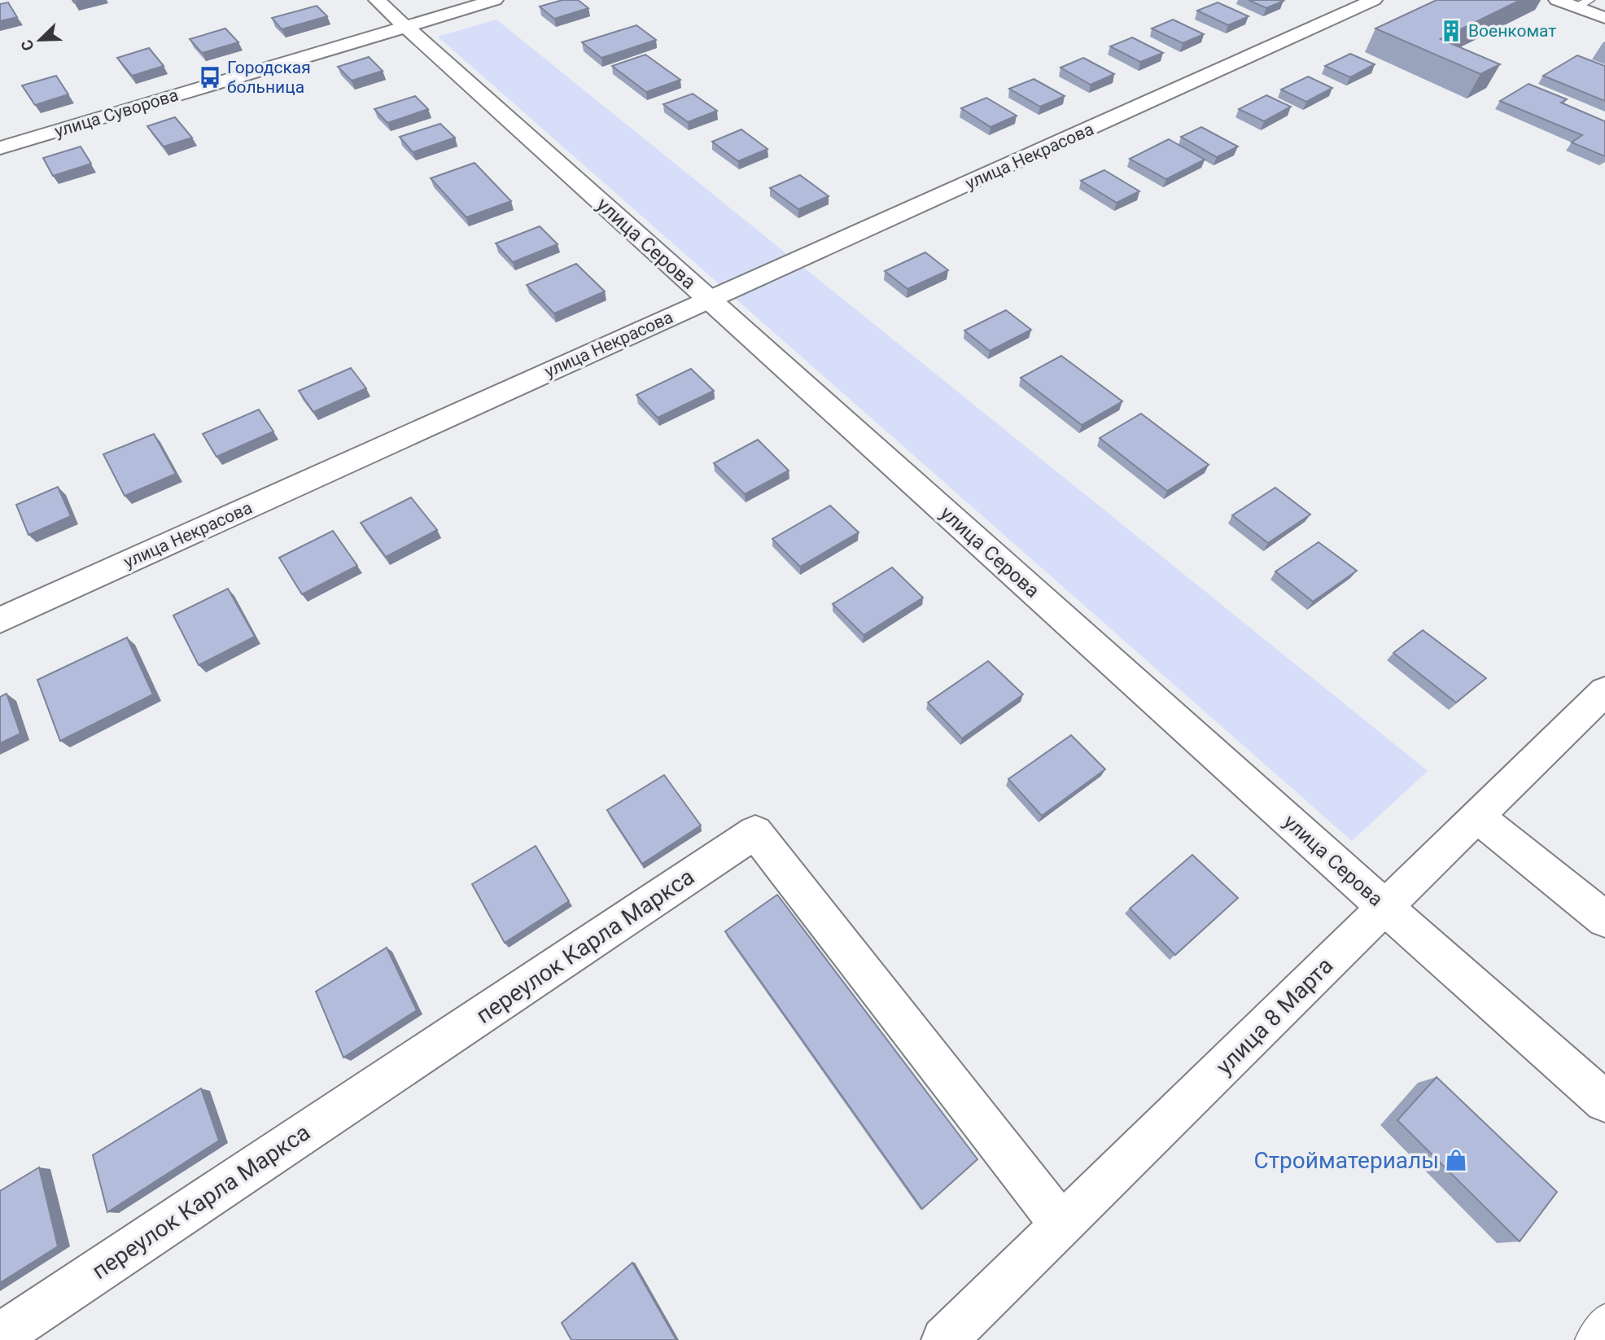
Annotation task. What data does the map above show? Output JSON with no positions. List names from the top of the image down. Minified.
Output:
{"streets":{"street":["улица Суворова","улица Некрасова","улица Серова","переулок Карла Маркса","улица 8 Марта"]},"crossings":[["улица Суворова","улица Серова"],["улица Некрасова","улица Серова"],["улица Серова","улица 8 Марта"],["переулок Карла Маркса","улица 8 Марта"]],"places":{"building":["Военкомат"],"bus stop":["Городская больница"],"shop":["Стройматериалы"]},"north":"bottom left"}
